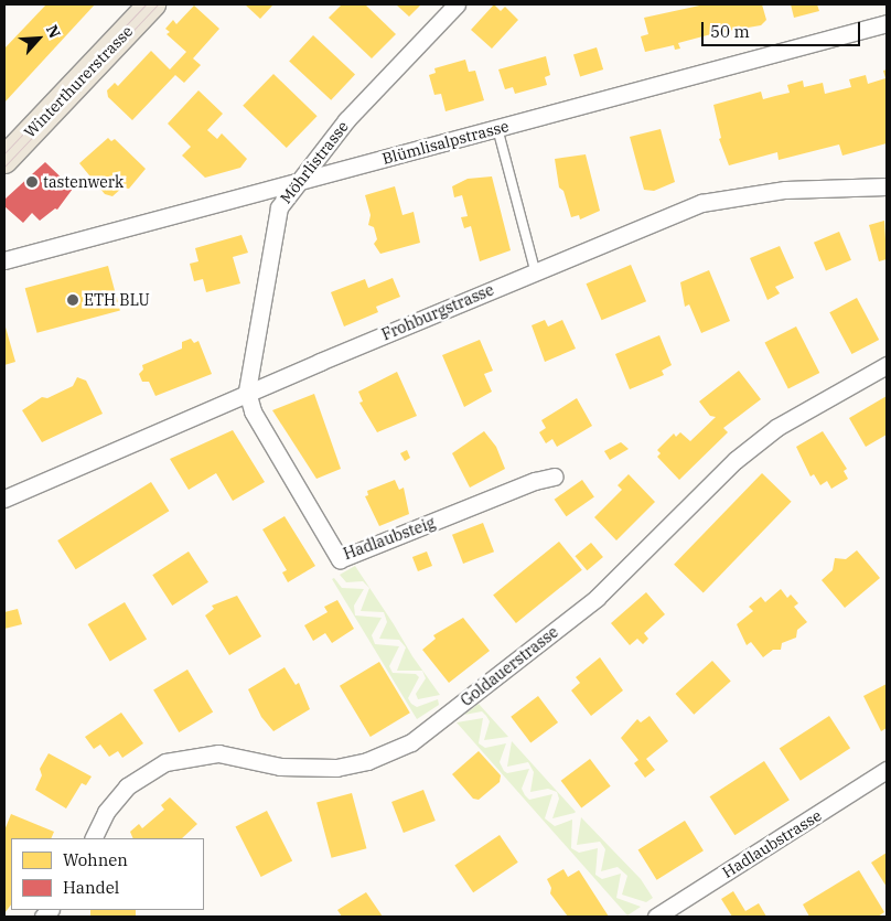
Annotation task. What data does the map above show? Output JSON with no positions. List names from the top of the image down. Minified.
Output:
{"streets":{"main road":["Winterthurerstrasse"],"street":["Blümlisalpstrasse","Möhrlistrasse","Frohburgstrasse","Hadlaubsteig","Goldauerstrasse","Hadlaubstrasse"]},"crossings":[["Blümlisalpstrasse","Möhrlistrasse"],["Möhrlistrasse","Frohburgstrasse"],["Möhrlistrasse","Hadlaubsteig"],["Frohburgstrasse","Hadlaubsteig"]],"places":["tastenwerk","ETH BLU"],"legend":["Wohnen","Handel"],"scale_bar":"50 m","north":"top right"}
